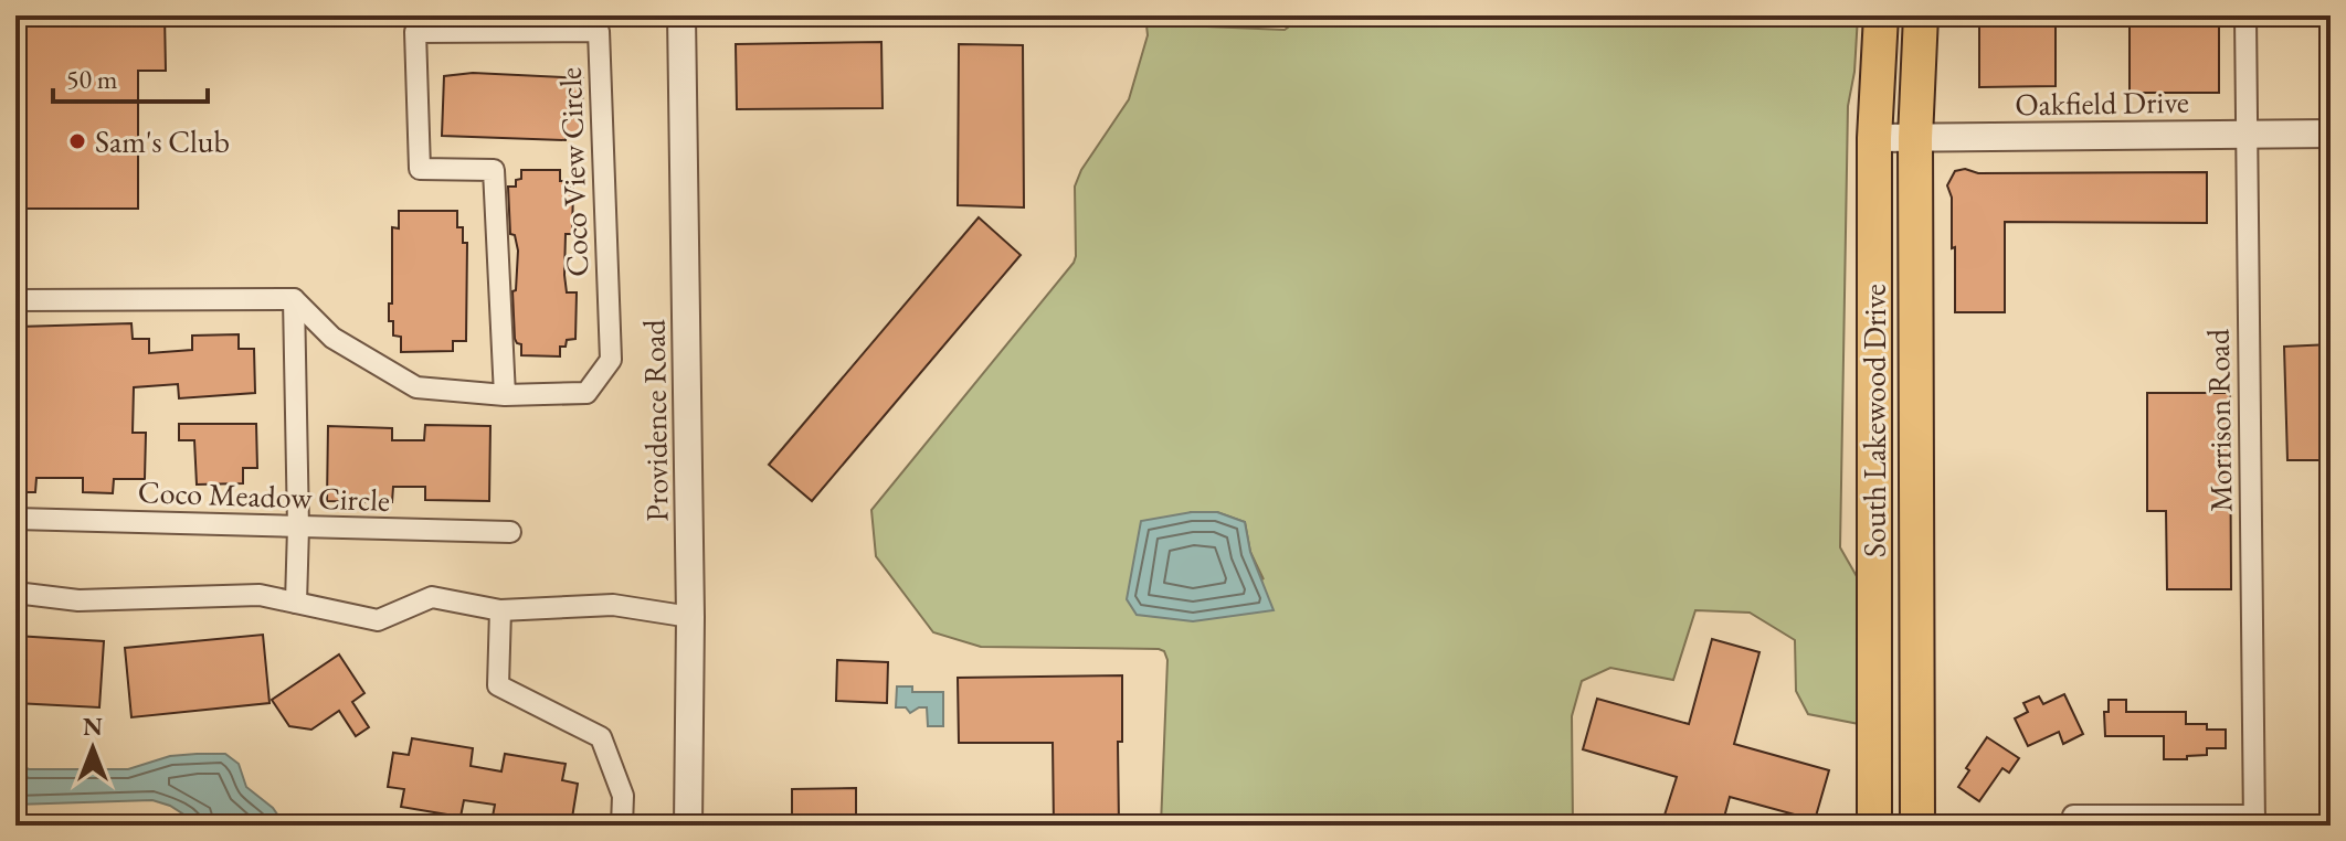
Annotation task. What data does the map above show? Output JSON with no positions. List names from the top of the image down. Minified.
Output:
{"streets":{"main road":["South Lakewood Drive"],"street":["Oakfield Drive","Coco View Circle","Providence Road","Morrison Road","Coco Meadow Circle"]},"crossings":[["Oakfield Drive","South Lakewood Drive"],["Oakfield Drive","Morrison Road"]],"places":["Sam's Club"],"scale_bar":"50 m","north":"top"}
